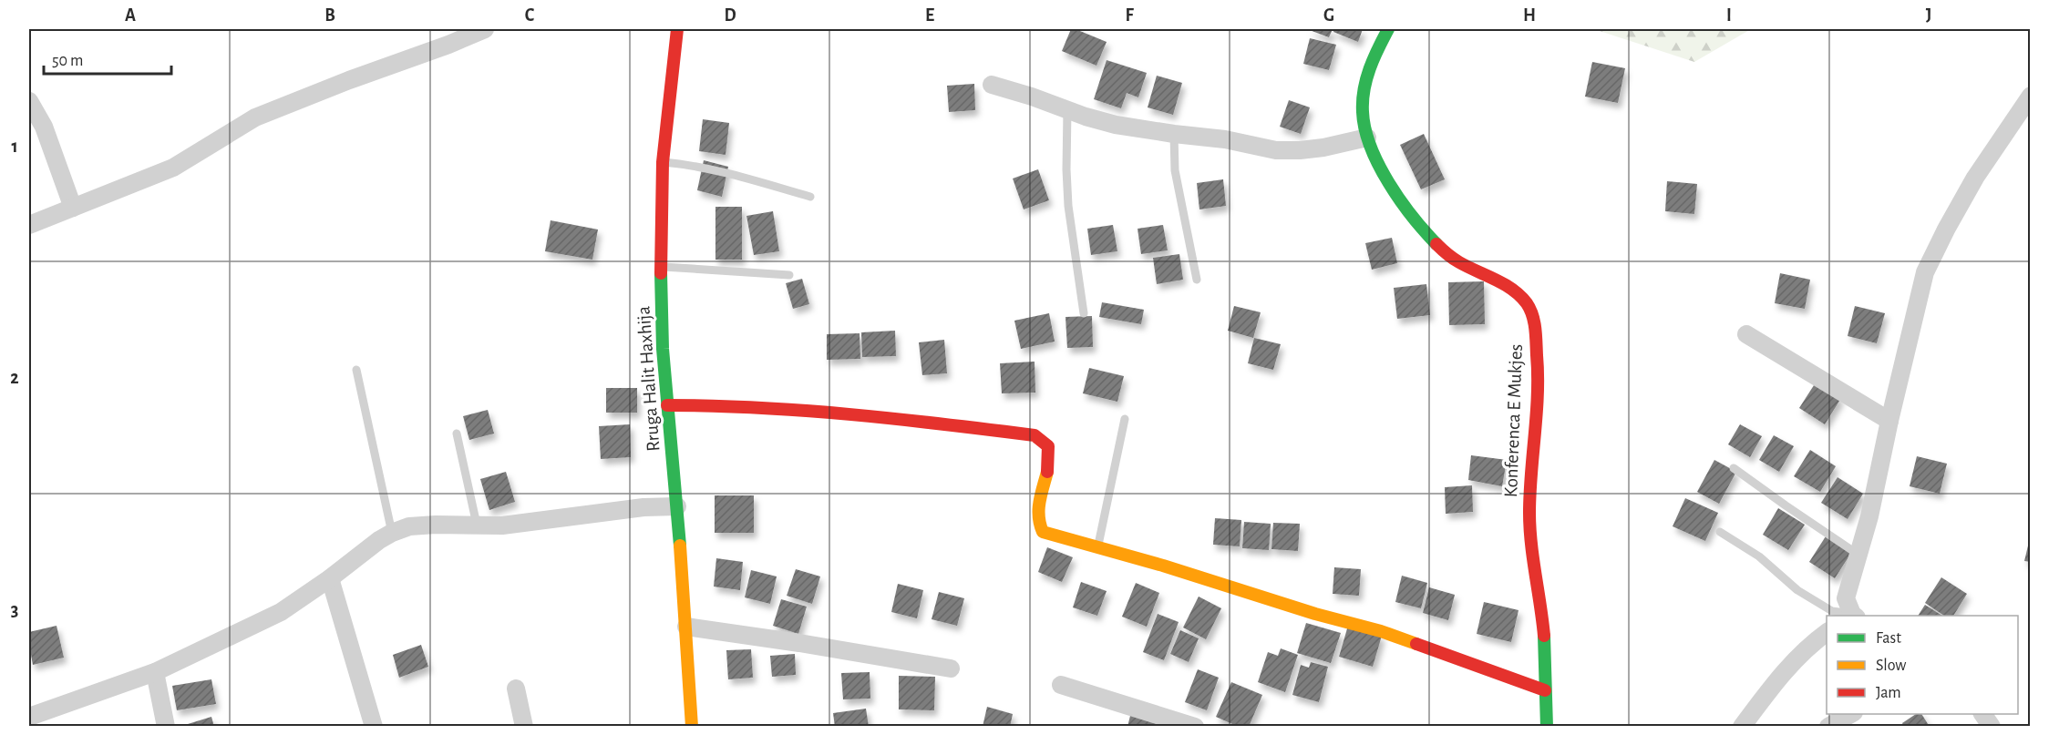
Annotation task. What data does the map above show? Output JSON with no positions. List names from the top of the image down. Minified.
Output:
{"streets":{"street":["Rruga Halit Haxhija","Konferenca E Mukjes"]},"legend":["Fast","Slow","Jam"],"scale_bar":"50 m","grid":{"columns":["A","B","C","D","E","F","G","H","I","J"],"rows":["1","2","3"]}}
